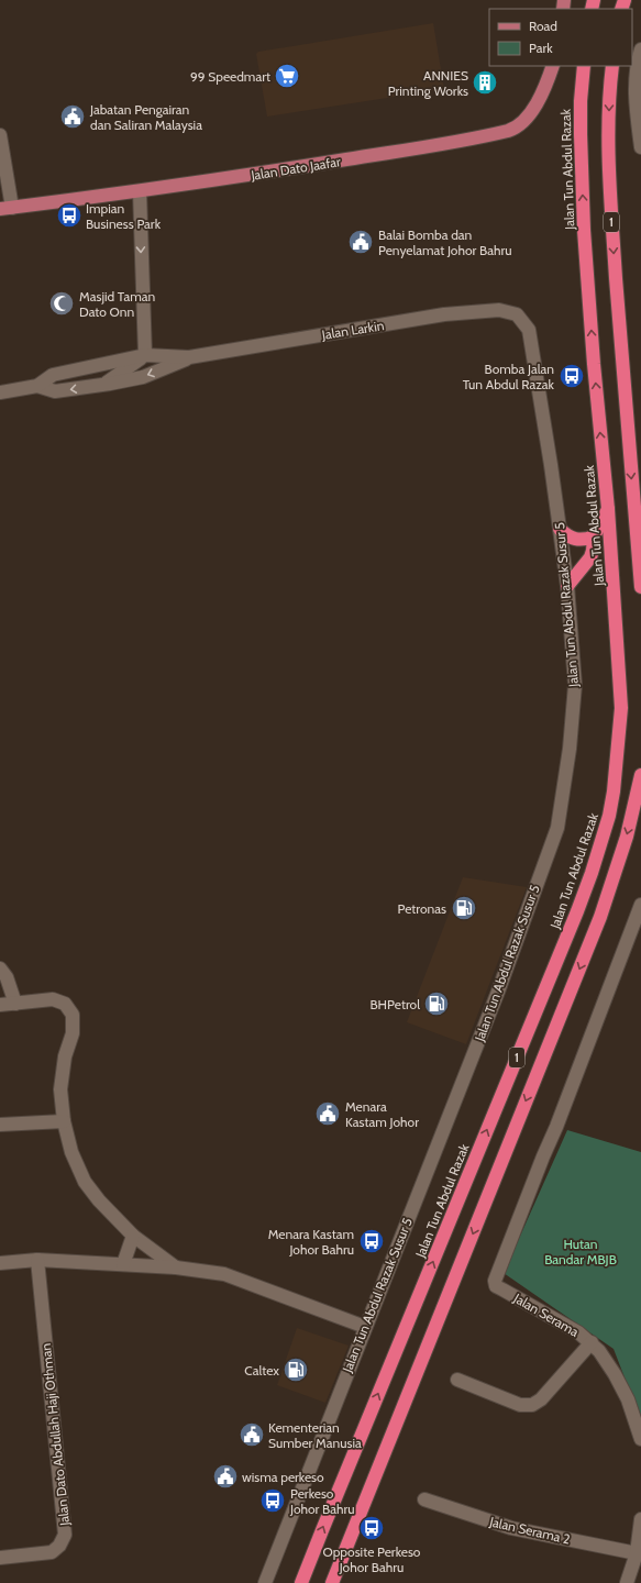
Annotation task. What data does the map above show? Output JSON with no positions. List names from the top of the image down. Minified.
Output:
{"streets":{"highway":["Jalan Tun Abdul Razak","1"],"main road":["Jalan Dato Jaafar"],"street":["Jalan Larkin","Jalan Tun Abdul Razak Susur 5","Jalan Serama","Jalan Dato Abdullah Haji Othman","Jalan Serama 2"]},"crossings":[["Jalan Larkin","Jalan Tun Abdul Razak Susur 5"]],"parks":["Hutan Bandar MBJB"],"places":{"supermarket":["99 Speedmart"],"building":["ANNIES Printing Works"],"public building":["Jabatan Pengairan dan Saliran Malaysia","Balai Bomba dan Penyelamat Johor Bahru","Menara Kastam Johor","Kementerian Sumber Manusia","wisma perkeso"],"bus stop":["Impian Business Park","Bomba Jalan Tun Abdul Razak","Menara Kastam Johor Bahru","Perkeso Johor Bahru","Opposite Perkeso Johor Bahru"],"mosque":["Masjid Taman Dato Onn"],"fuel station":["Petronas","BHPetrol","Caltex"]},"legend":["Road","Park"]}
